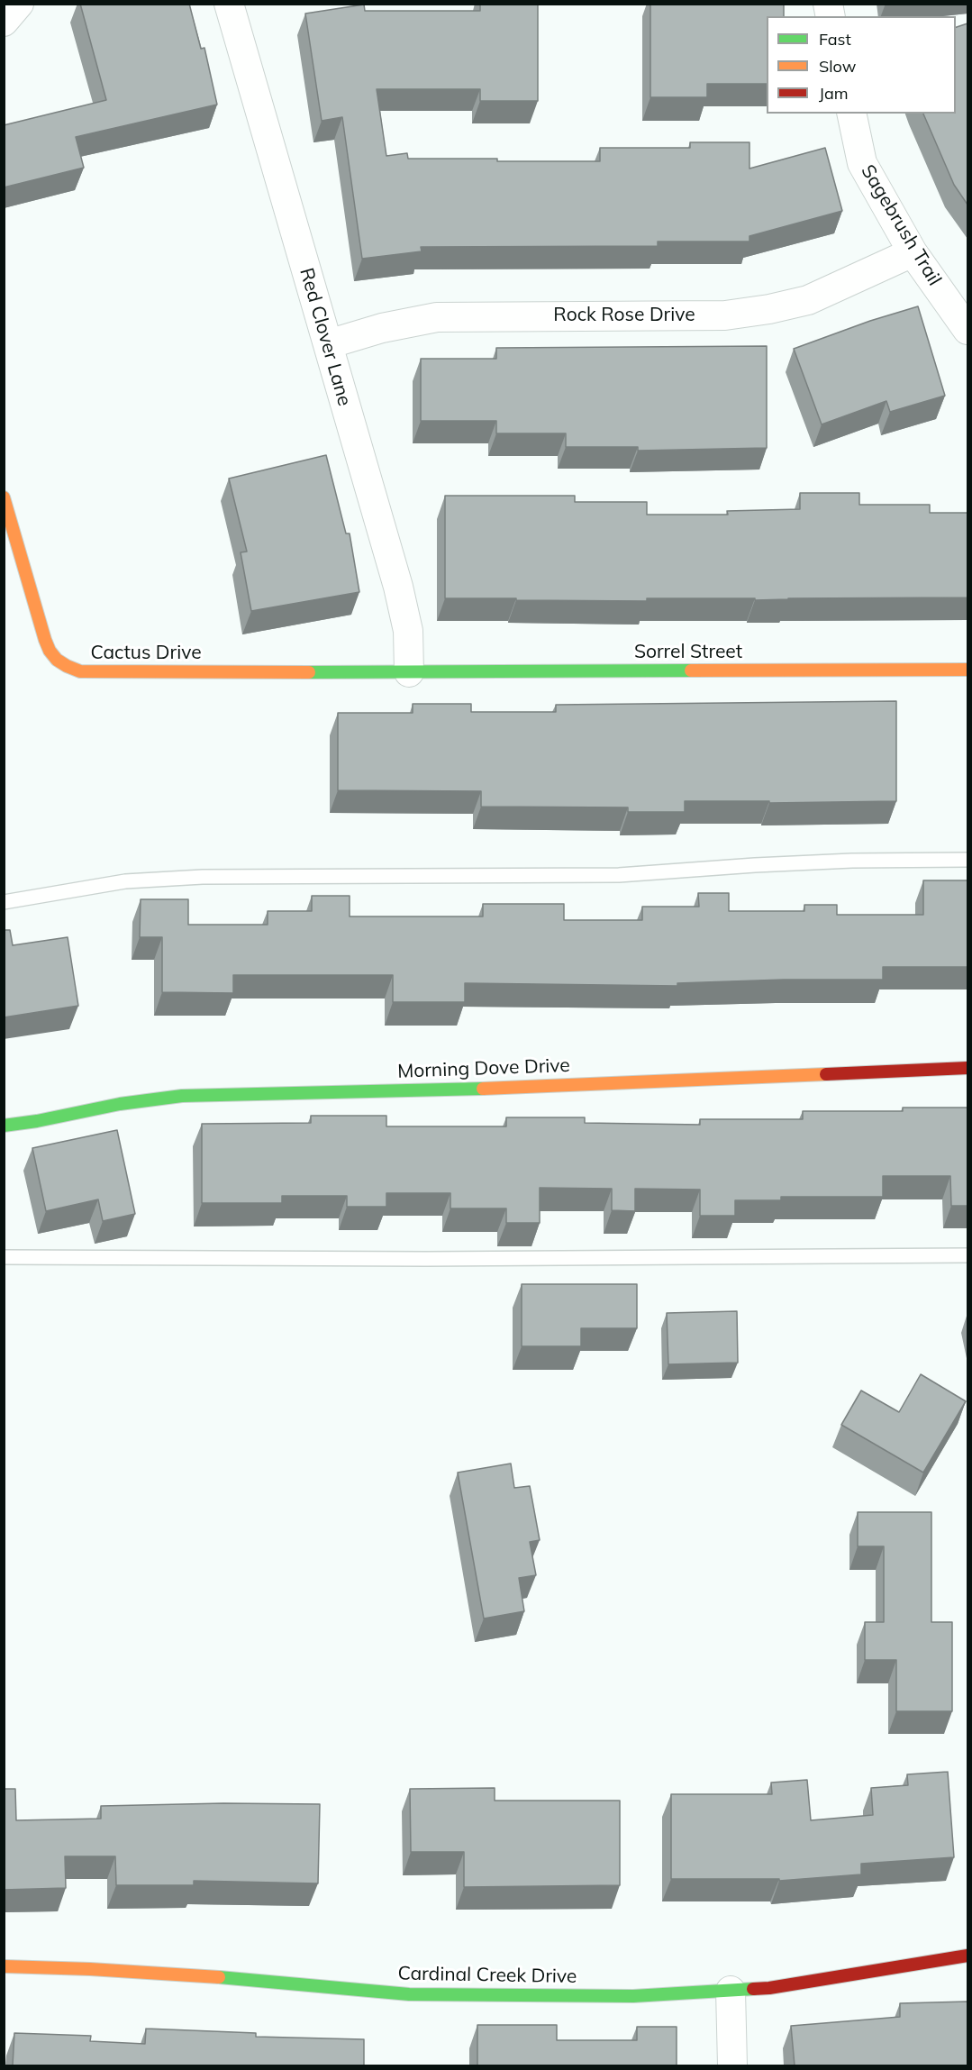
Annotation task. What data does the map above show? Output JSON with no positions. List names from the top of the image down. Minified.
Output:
{"streets":{"street":["Sagebrush Trail","Rock Rose Drive","Red Clover Lane","Sorrel Street","Cactus Drive","Morning Dove Drive","Cardinal Creek Drive"]},"crossings":[["Sagebrush Trail","Rock Rose Drive"],["Rock Rose Drive","Red Clover Lane"],["Red Clover Lane","Sorrel Street"],["Red Clover Lane","Cactus Drive"],["Sorrel Street","Cactus Drive"]],"legend":["Fast","Slow","Jam"]}
